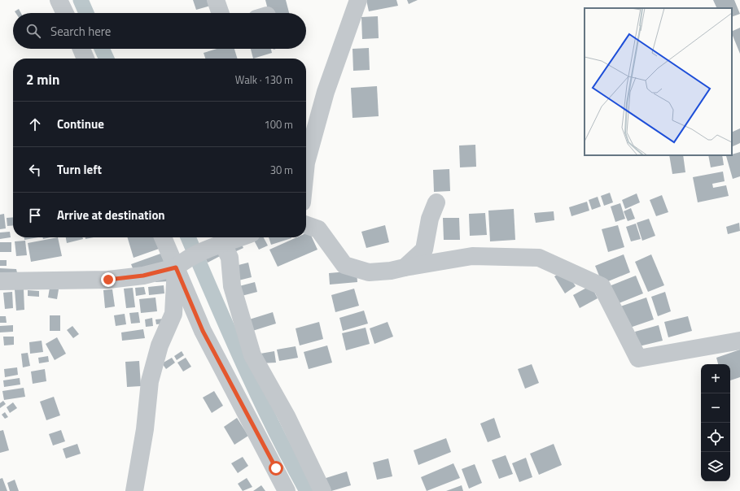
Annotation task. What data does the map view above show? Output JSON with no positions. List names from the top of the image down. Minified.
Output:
{"page":{"search":"Search here","heading":["2 min","Walk · 130 m"],"list":[["Continue","100 m"],["Turn left","30 m"],"Arrive at destination"],"map_buttons":["+","−"]}}
